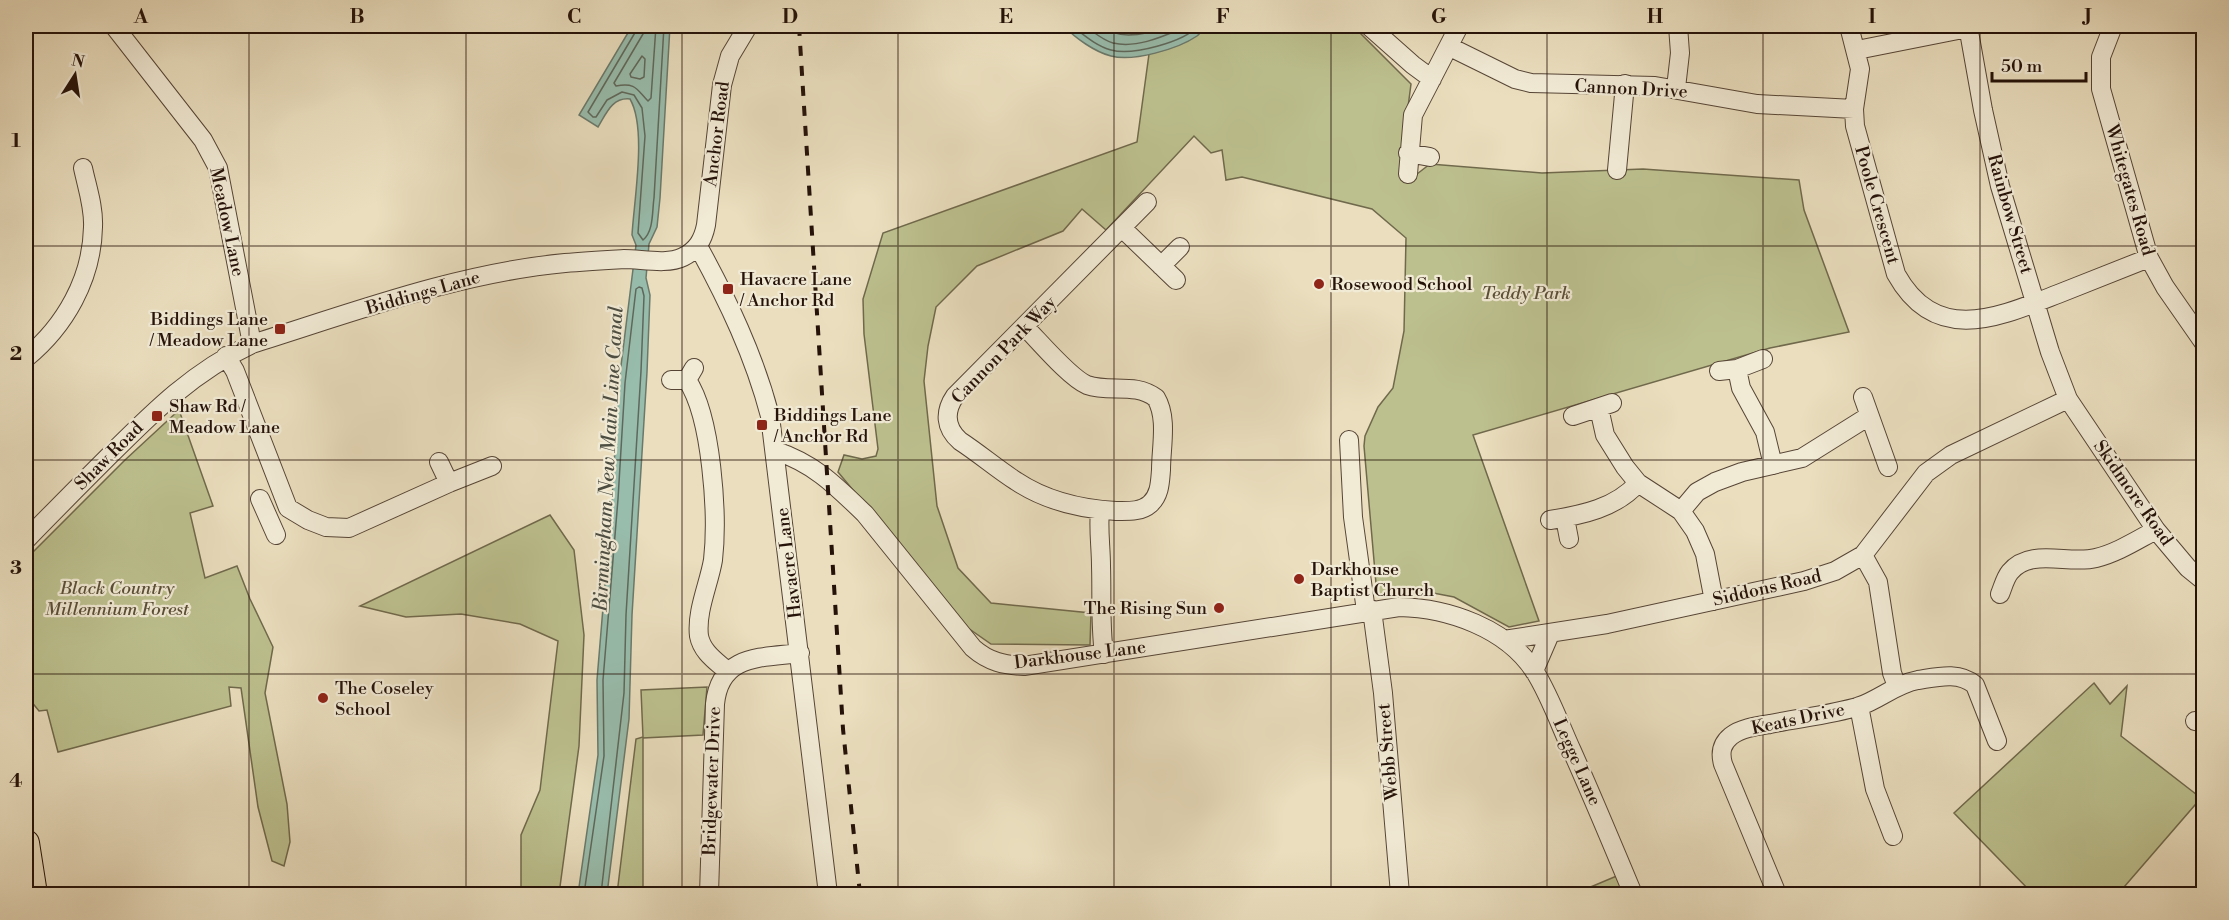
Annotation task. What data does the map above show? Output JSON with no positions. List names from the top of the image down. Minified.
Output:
{"streets":{"street":["Cannon Drive","Anchor Road","Whitegates Road","Poole Crescent","Rainbow Street","Meadow Lane","Biddings Lane","Cannon Park Way","Shaw Road","Skidmore Road","Havacre Lane","Siddons Road","Darkhouse Lane","Keats Drive","Webb Street","Legge Lane","Bridgewater Drive"]},"crossings":[["Cannon Drive","Poole Crescent"],["Anchor Road","Biddings Lane"],["Anchor Road","Havacre Lane"],["Whitegates Road","Poole Crescent"],["Poole Crescent","Rainbow Street"],["Rainbow Street","Skidmore Road"],["Rainbow Street","Siddons Road"],["Meadow Lane","Biddings Lane"],["Biddings Lane","Shaw Road"],["Biddings Lane","Havacre Lane"],["Skidmore Road","Siddons Road"],["Havacre Lane","Darkhouse Lane"],["Siddons Road","Darkhouse Lane"],["Siddons Road","Legge Lane"],["Darkhouse Lane","Webb Street"],["Darkhouse Lane","Legge Lane"]],"water":["Birmingham New Main Line Canal"],"parks":["Teddy Park","Black Country Millennium Forest"],"places":{"other":["Rosewood School","Darkhouse Baptist Church","The Rising Sun","The Coseley School"],"transit":["Havacre Lane / Anchor Rd","Biddings Lane / Meadow Lane","Shaw Rd / Meadow Lane","Biddings Lane / Anchor Rd"]},"scale_bar":"50 m","north":"top","grid":{"columns":["A","B","C","D","E","F","G","H","I","J"],"rows":["1","2","3","4"]}}
